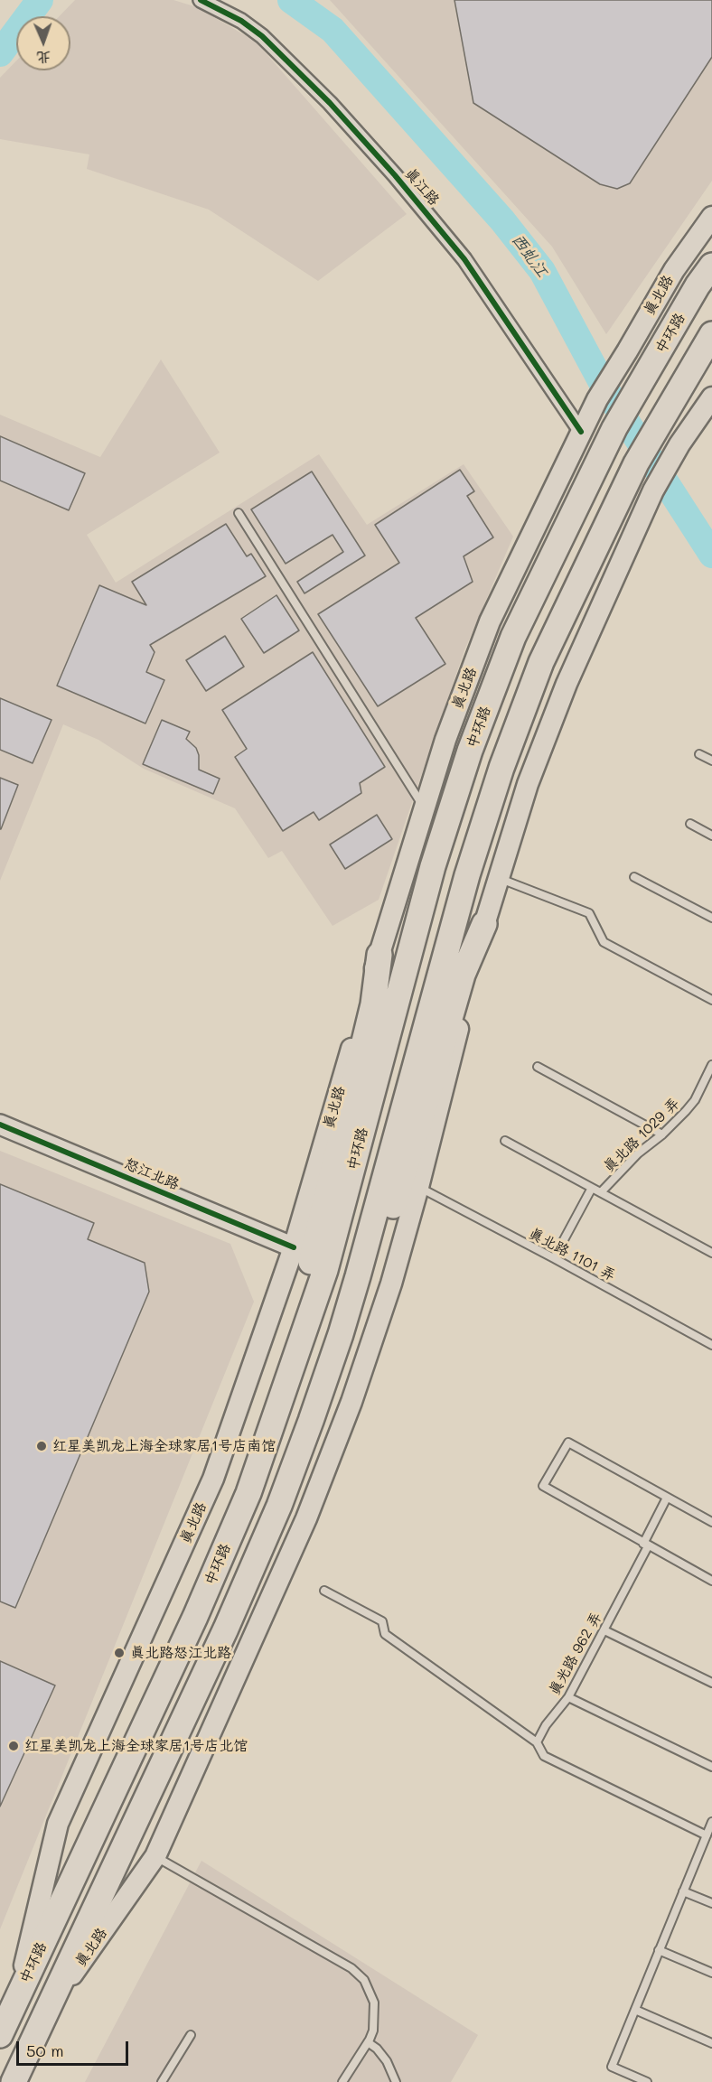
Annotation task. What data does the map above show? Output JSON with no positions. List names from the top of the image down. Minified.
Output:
{"streets":{"highway":["中环路"],"main road":["真北路"],"street":["真江路","怒江北路"],"lane":["真北路 1029 弄","真北路 1101 弄","真光路 962 弄"]},"crossings":[["真江路","真北路"],["真北路","怒江北路"],["真北路","真北路 1101 弄"]],"water":["西虬江"],"places":["红星美凯龙上海全球家居1号店南馆","真北路怒江北路","红星美凯龙上海全球家居1号店北馆"],"scale_bar":"50 m","north":"bottom"}
